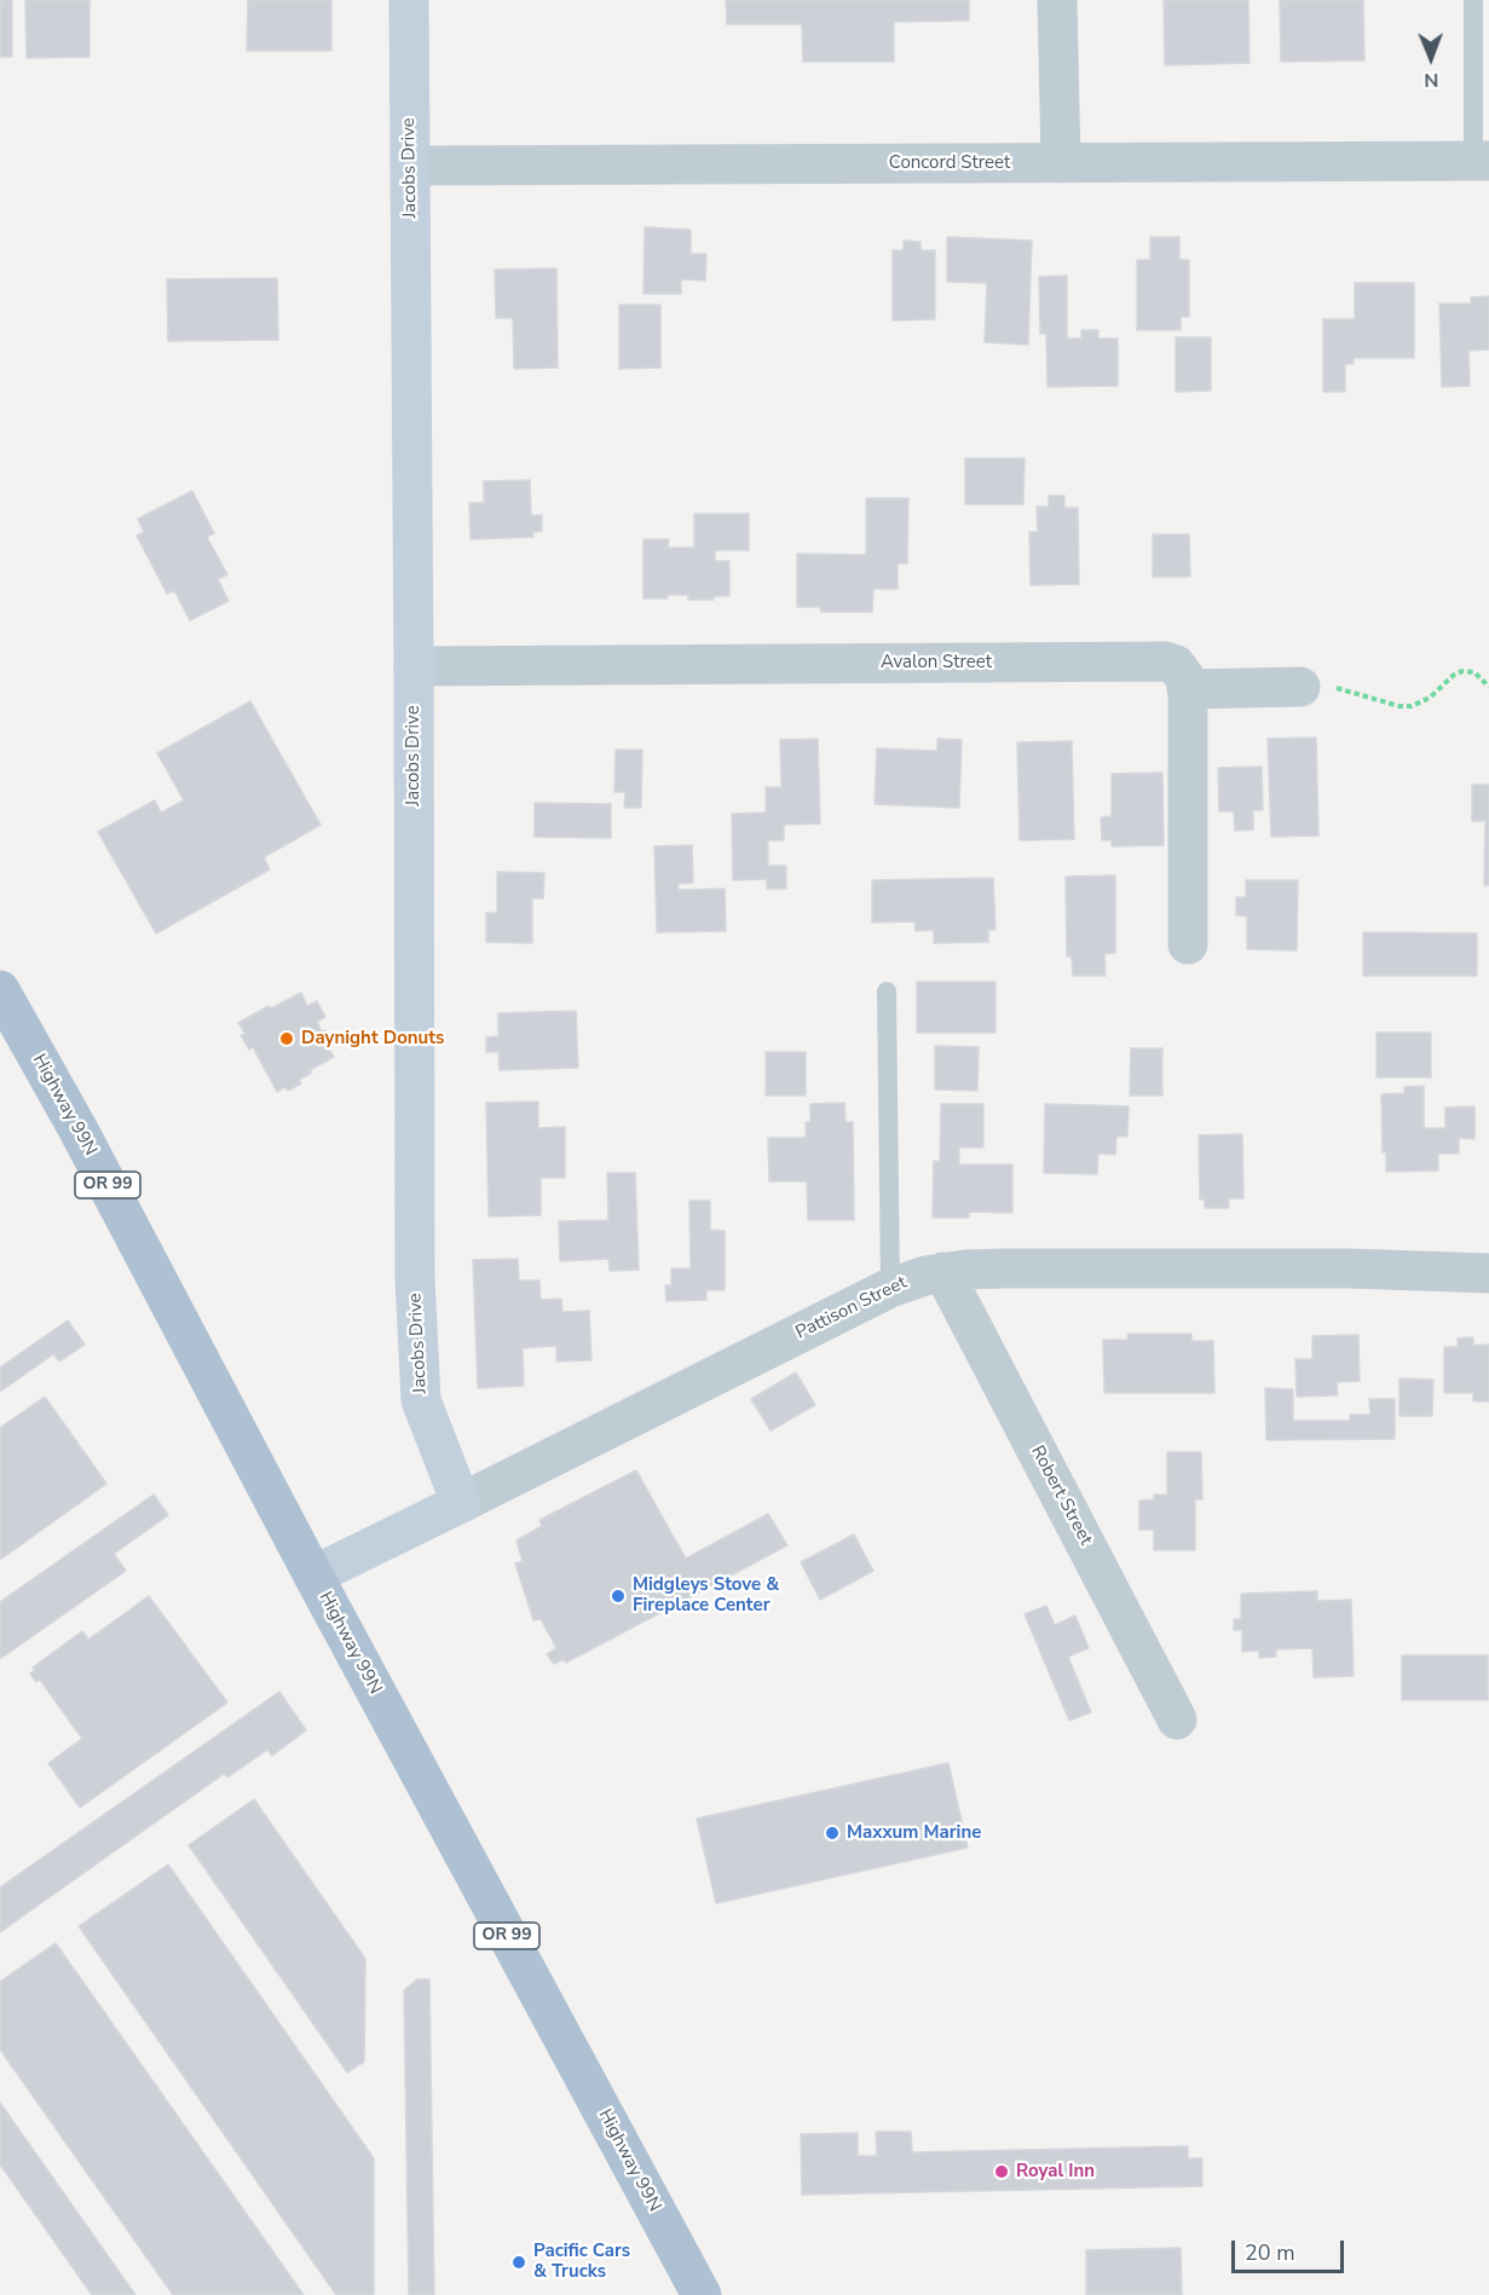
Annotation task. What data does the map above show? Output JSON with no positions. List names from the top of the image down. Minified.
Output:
{"streets":{"main road":["Highway 99N","OR 99"],"street":["Concord Street","Jacobs Drive","Avalon Street","Pattison Street","Robert Street"]},"crossings":[["Concord Street","Jacobs Drive"],["Jacobs Drive","Avalon Street"],["Jacobs Drive","Pattison Street"],["Highway 99N","Pattison Street"],["Pattison Street","Robert Street"]],"places":["Daynight Donuts","Midgleys Stove & Fireplace Center","Maxxum Marine","Royal Inn","Pacific Cars & Trucks"],"scale_bar":"20 m","north":"bottom"}
